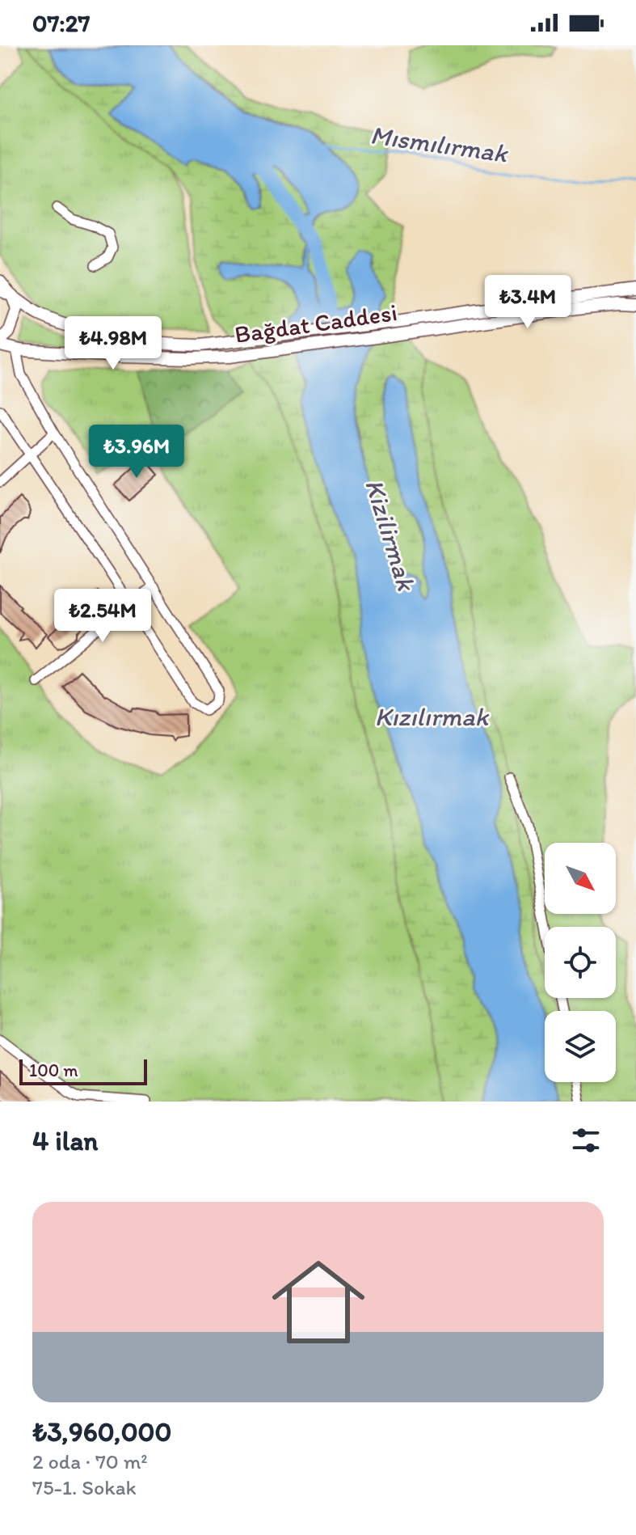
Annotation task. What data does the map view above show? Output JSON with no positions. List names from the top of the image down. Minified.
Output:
{"streets":{"main road":["Bağdat Caddesi"]},"water":["Mısmılırmak","Kizilirmak","Kızılırmak"],"scale_bar":"100 m","north":"bottom right","page":{"status":"07:27","price":["₺3.4M","₺4.98M","₺3.96M","₺2.54M"],"scale":"100 m","heading":"4 ilan","list":[{"name":"₺3,960,000","note":"2 oda · 70 m² · 75-1. Sokak"}]}}
